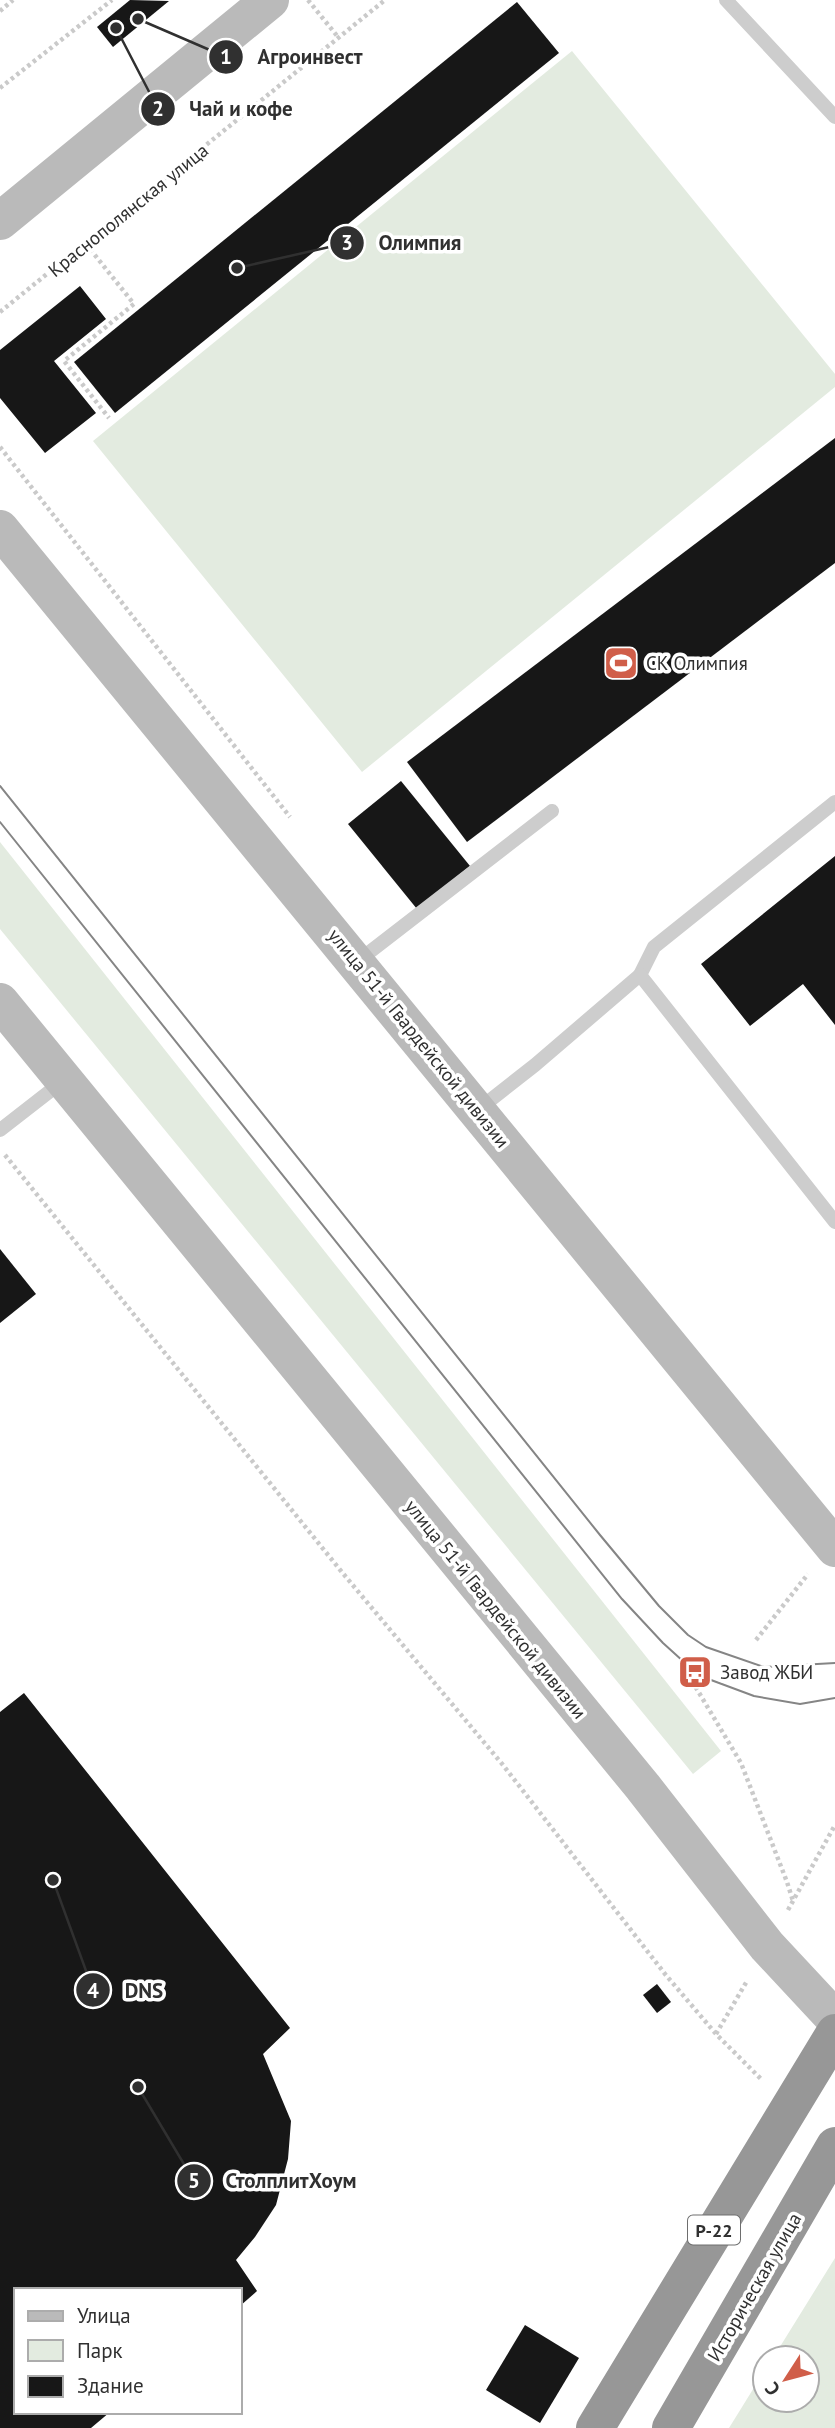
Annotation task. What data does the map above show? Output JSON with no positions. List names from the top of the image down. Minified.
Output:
{"streets":{"highway":["Р-22","Историческая улица"],"main road":["улица 51-й Гвардейской дивизии"],"path":["Краснополянская улица"]},"places":{"other":["Агроинвест","Чай и кофе","Олимпия","DNS","СтолплитХоум"],"sports":["СК Олимпия"],"bus stop":["Завод ЖБИ"]},"legend":["Улица","Парк","Здание"],"north":"bottom left"}
